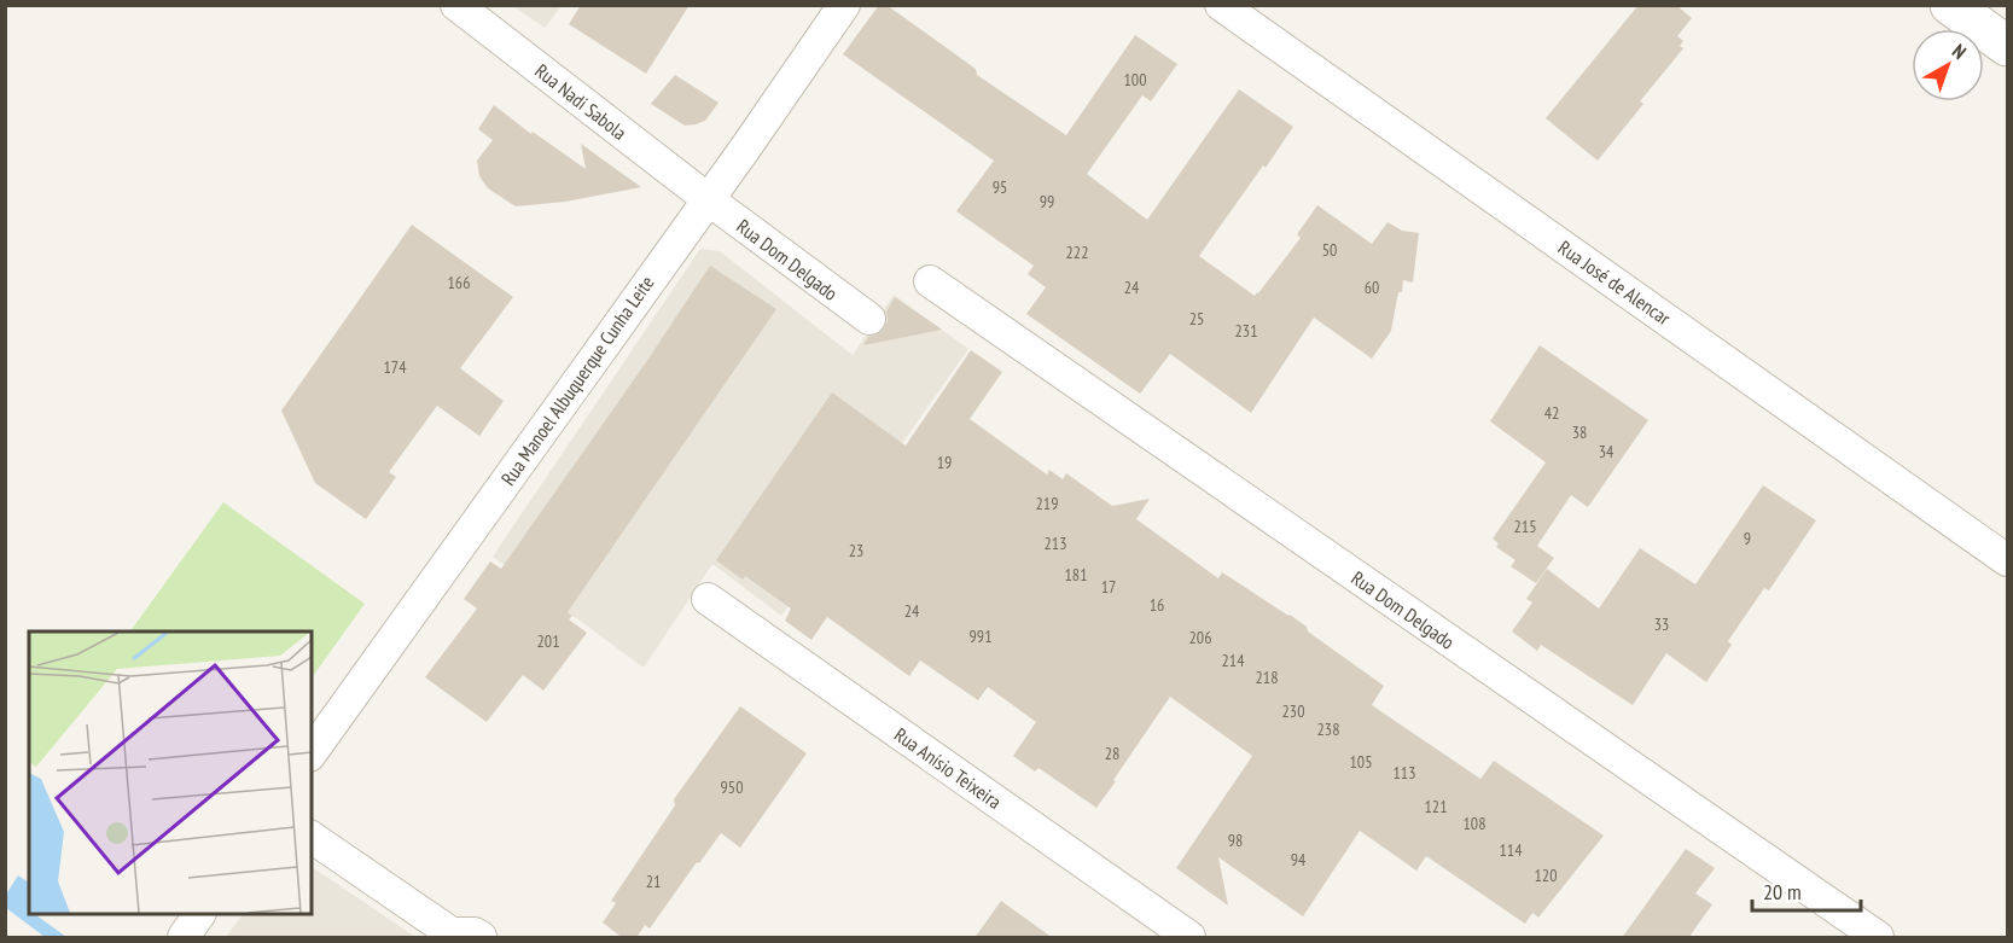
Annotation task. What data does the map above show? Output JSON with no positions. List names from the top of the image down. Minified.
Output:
{"streets":{"street":["Rua Nadi Sabola","Rua Dom Delgado","Rua José de Alencar","Rua Manoel Albuquerque Cunha Leite","Rua Anísio Teixeira"]},"crossings":[["Rua Nadi Sabola","Rua Dom Delgado"],["Rua Nadi Sabola","Rua Manoel Albuquerque Cunha Leite"],["Rua Dom Delgado","Rua Manoel Albuquerque Cunha Leite"]],"house_numbers":["100","95","99","50","222","166","24","60","25","231","174","42","38","34","19","219","215","9","213","23","181","17","16","24","33","991","206","201","214","218","230","238","28","105","113","950","121","108","98","114","94","120","21"],"scale_bar":"20 m","north":"top right"}
